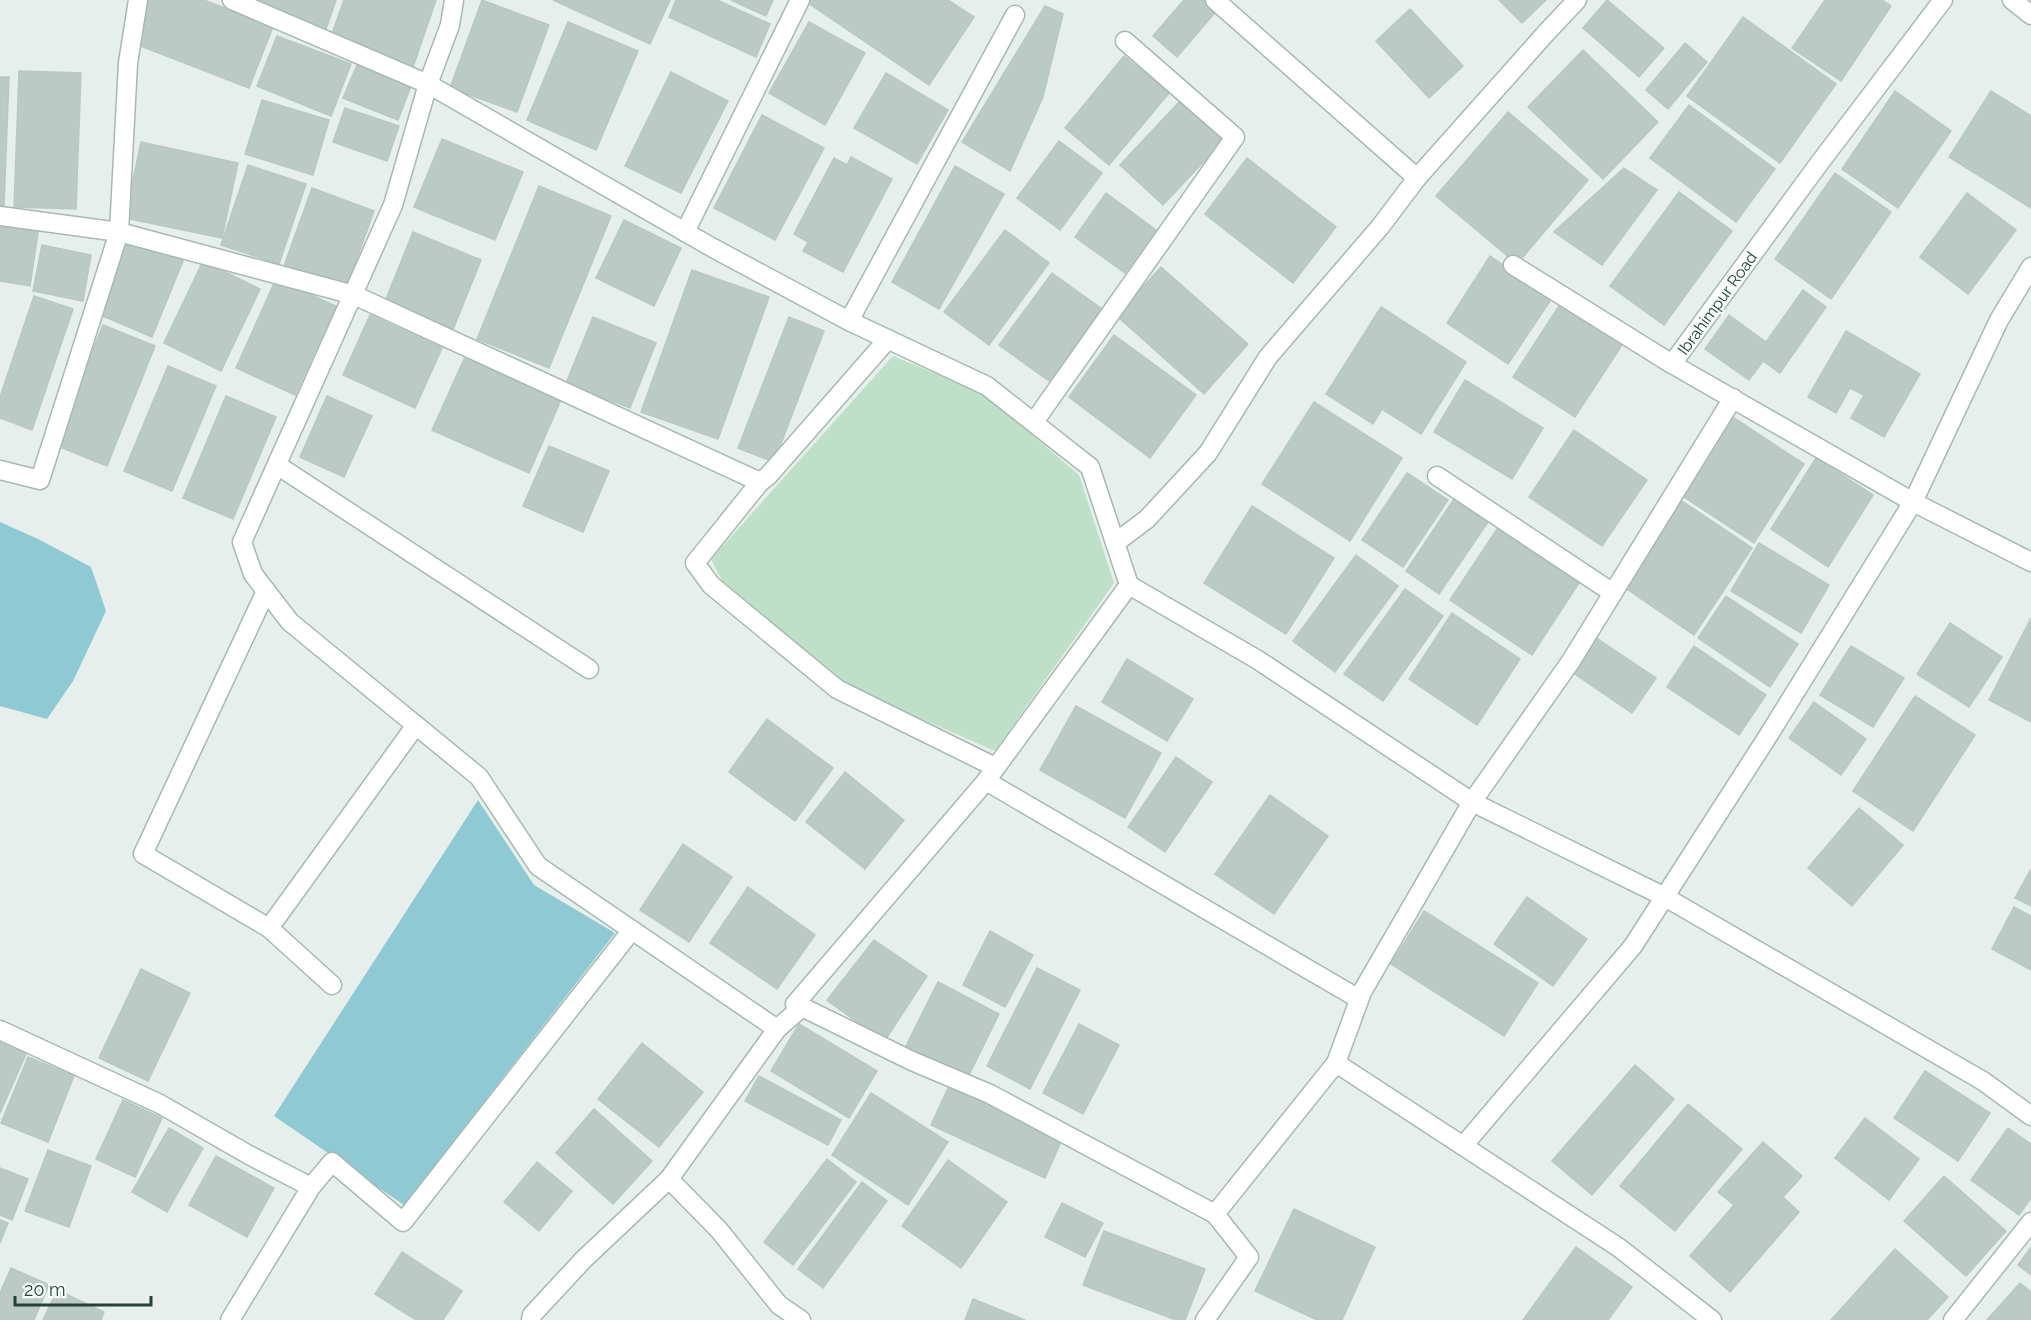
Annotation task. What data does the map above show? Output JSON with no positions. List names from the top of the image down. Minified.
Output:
{"streets":{"street":["Ibrahimpur Road"]},"scale_bar":"20 m"}
